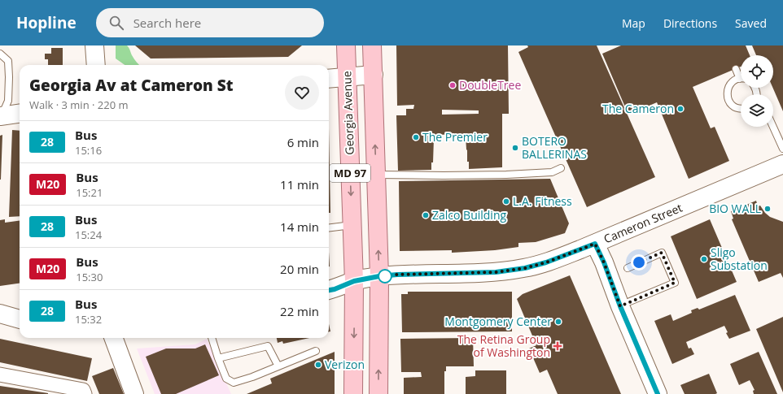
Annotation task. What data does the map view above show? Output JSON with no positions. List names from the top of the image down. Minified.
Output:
{"streets":{"main road":["Georgia Avenue","MD 97"],"street":["Cameron Street"]},"crossings":[["Georgia Avenue","MD 97"],["Georgia Avenue","Cameron Street"],["MD 97","Cameron Street"]],"places":{"other":["DoubleTree","The Cameron","The Premier","BOTERO BALLERINAS","L.A. Fitness","BIO WALL","Zalco Building","Sligo Substation","Montgomery Center","Verizon"],"health":["The Retina Group of Washington"]},"lines":["bus line 28"],"page":{"header":"Hopline","search":"Search here","nav":["Map","Directions","Saved"],"heading":["Georgia Av at Cameron St","Walk · 3 min · 220 m"],"list":[{"mark":"28","name":"Bus","note":"15:16","value":"6 min"},{"mark":"M20","name":"Bus","note":"15:21","value":"11 min"},{"mark":"28","name":"Bus","note":"15:24","value":"14 min"},{"mark":"M20","name":"Bus","note":"15:30","value":"20 min"},{"mark":"28","name":"Bus","note":"15:32","value":"22 min"}]}}
